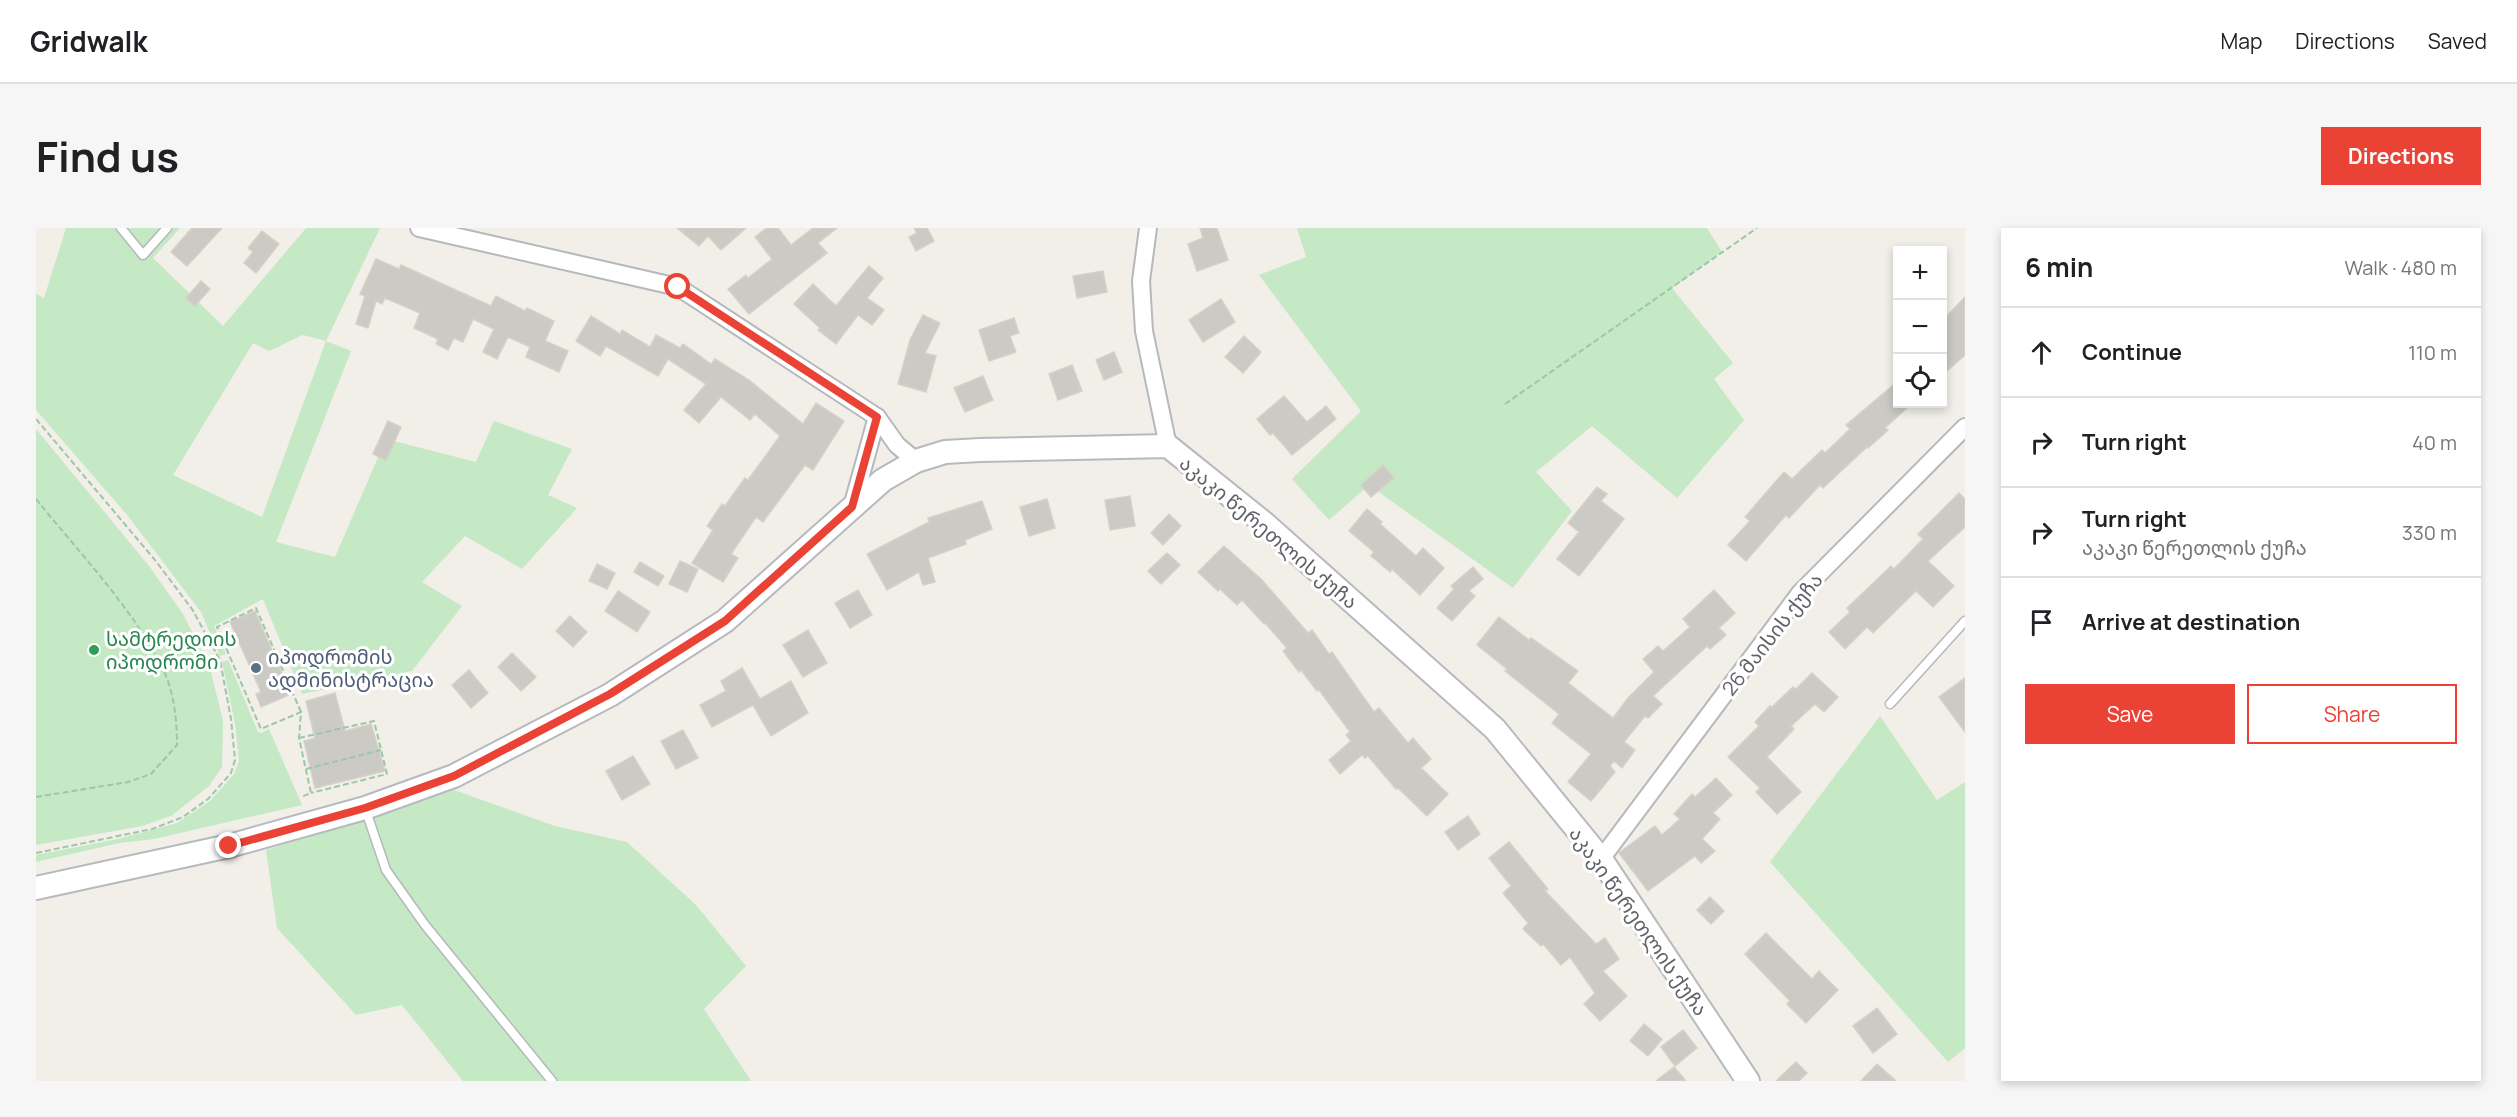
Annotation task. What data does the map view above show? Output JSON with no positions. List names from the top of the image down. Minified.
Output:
{"streets":{"street":["აკაკი წერეთლის ქუჩა","26 მაისის ქუჩა"]},"crossings":[["აკაკი წერეთლის ქუჩა","26 მაისის ქუჩა"]],"places":["სამტრედიის იპოდრომი","იპოდრომის ადმინისტრაცია"],"page":{"header":"Gridwalk","nav":["Map","Directions","Saved"],"title":"Find us","buttons":["Directions",["Save","Share"]],"heading":["6 min","Walk · 480 m"],"map_buttons":["+","−"],"list":[["Continue","110 m"],["Turn right","40 m"],["Turn right","აკაკი წერეთლის ქუჩა","330 m"],"Arrive at destination"]}}
